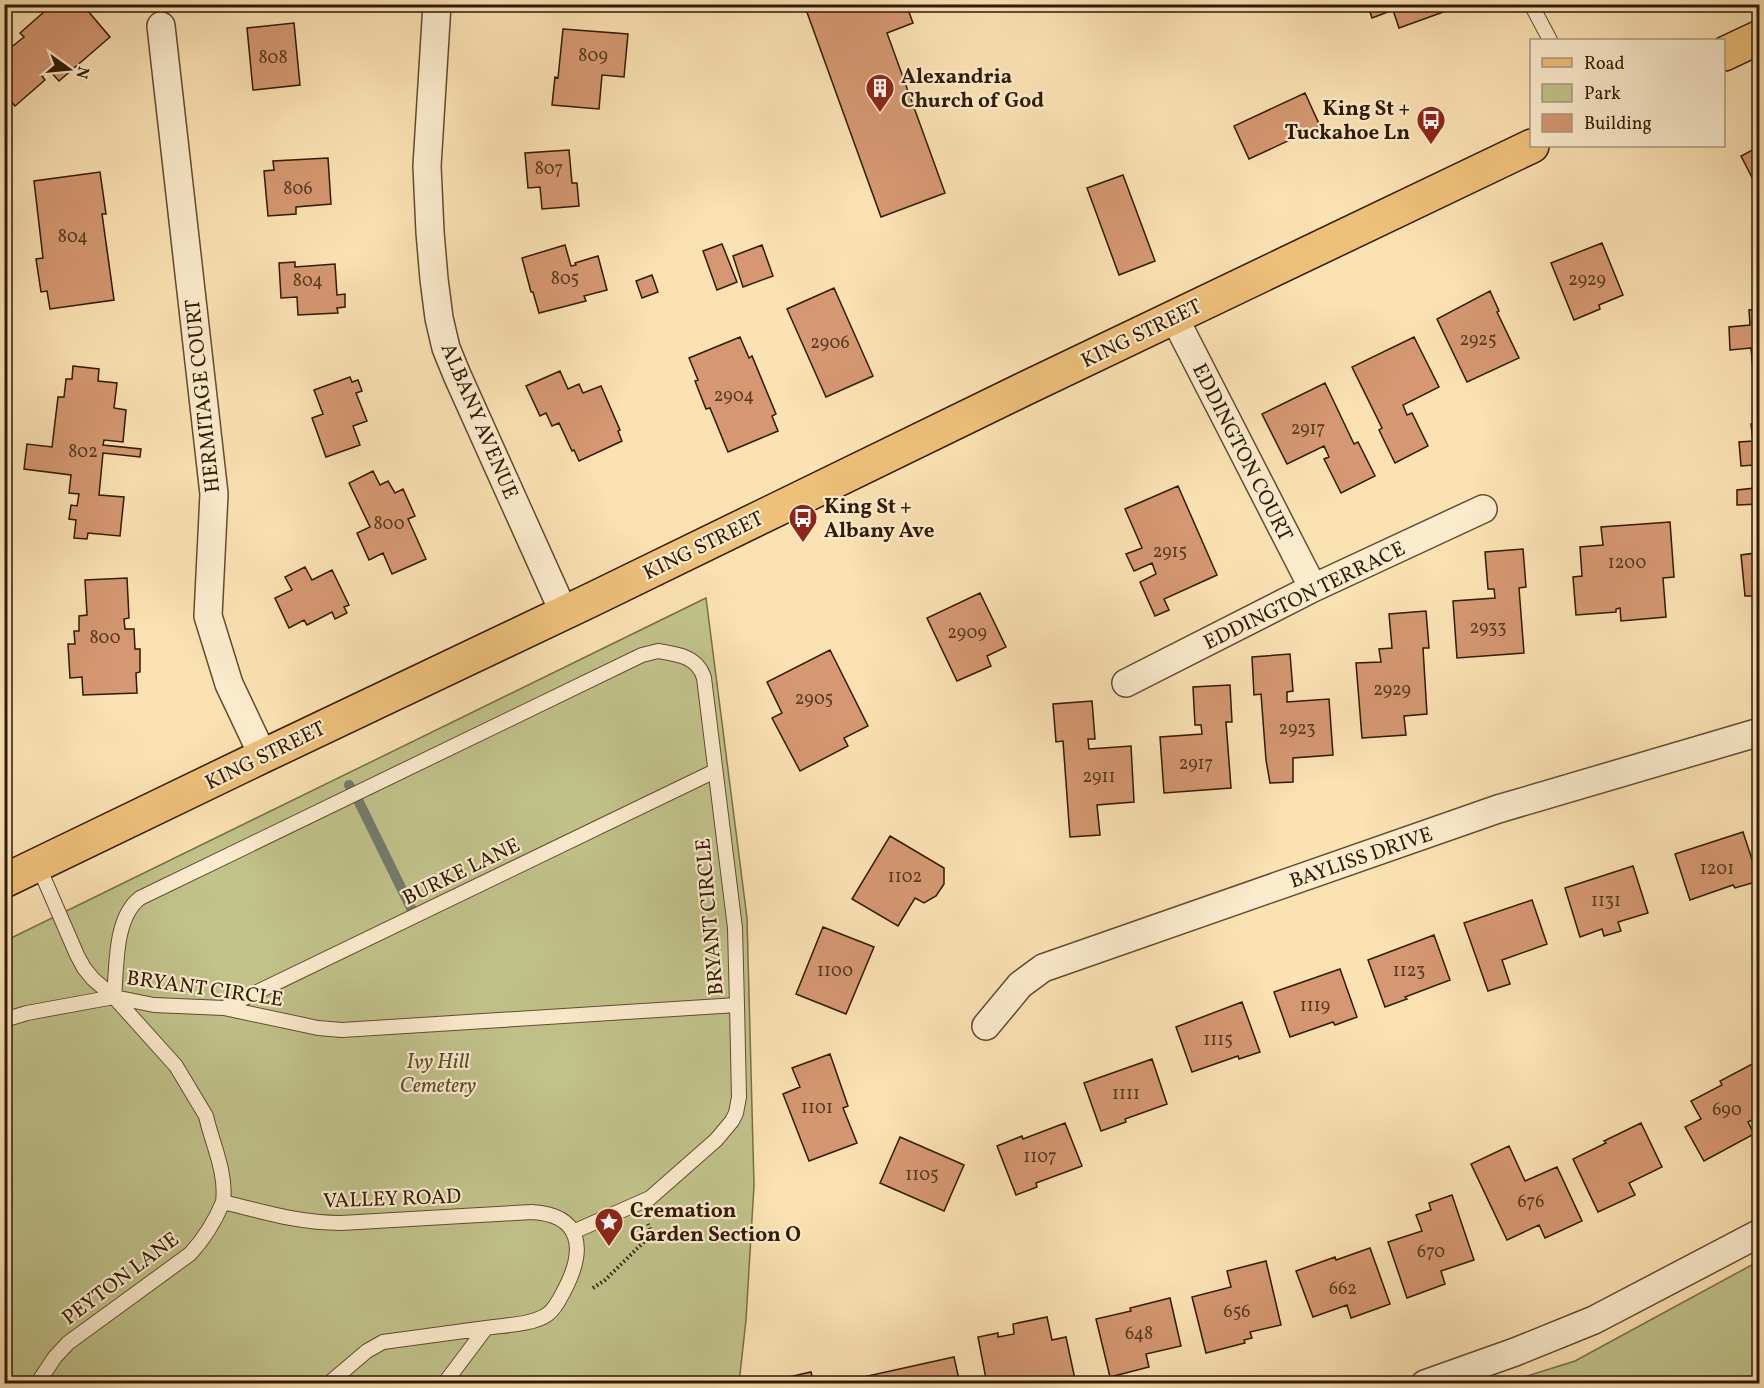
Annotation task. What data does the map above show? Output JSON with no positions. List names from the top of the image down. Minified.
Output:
{"streets":{"main road":["KING STREET"],"street":["HERMITAGE COURT","ALBANY AVENUE","EDDINGTON COURT","EDDINGTON TERRACE","BAYLISS DRIVE"],"lane":["BURKE LANE","BRYANT CIRCLE","VALLEY ROAD","PEYTON LANE"]},"crossings":[["KING STREET","HERMITAGE COURT"],["KING STREET","ALBANY AVENUE"],["KING STREET","EDDINGTON COURT"],["EDDINGTON COURT","EDDINGTON TERRACE"],["BURKE LANE","BRYANT CIRCLE"],["VALLEY ROAD","PEYTON LANE"]],"parks":["Ivy Hill Cemetery"],"places":{"building":["Alexandria Church of God"],"bus stop":["King St + Tuckahoe Ln","King St + Albany Ave"],"place":["Cremation Garden Section O"]},"house_numbers":["809","808","807","806","804","805","2929","804","2925","2906","2904","2917","802","800","2915","1200","2933","2909","800","2929","2905","2923","2917","2911","1201","1102","1131","1100","1123","1119","1115","1111","1101","690","1107","1105","676","670","662","656","648"],"legend":["Road","Park","Building"],"north":"right"}
